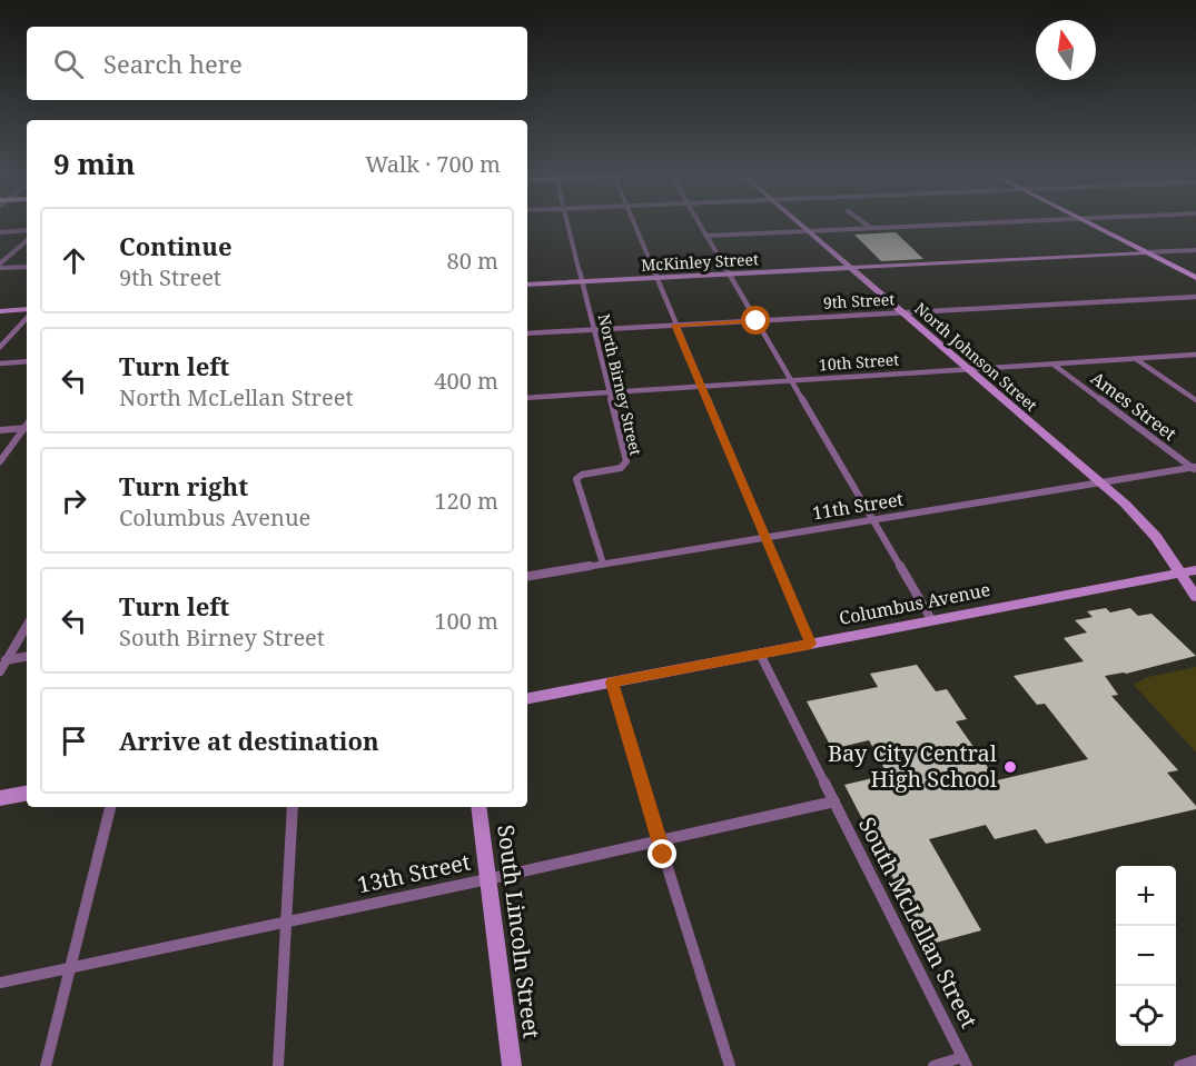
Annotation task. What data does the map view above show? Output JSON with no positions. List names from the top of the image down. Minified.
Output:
{"streets":{"street":["McKinley Street","9th Street","North Johnson Street","10th Street","North Birney Street","Ames Street","11th Street","Columbus Avenue","13th Street","South McLellan Street","South Lincoln Street"]},"crossings":[["McKinley Street","North Johnson Street"],["McKinley Street","North Birney Street"],["9th Street","North Johnson Street"],["9th Street","North Birney Street"],["North Johnson Street","10th Street"],["North Johnson Street","11th Street"],["North Johnson Street","Columbus Avenue"],["10th Street","North Birney Street"],["10th Street","Ames Street"],["North Birney Street","11th Street"],["Ames Street","11th Street"],["Columbus Avenue","South McLellan Street"],["13th Street","South McLellan Street"],["13th Street","South Lincoln Street"]],"places":["Bay City Central High School"],"north":"top","page":{"search":"Search here","heading":["9 min","Walk · 700 m"],"list":[["Continue","9th Street","80 m"],["Turn left","North McLellan Street","400 m"],["Turn right","Columbus Avenue","120 m"],["Turn left","South Birney Street","100 m"],"Arrive at destination"],"map_buttons":["+","−"]}}
